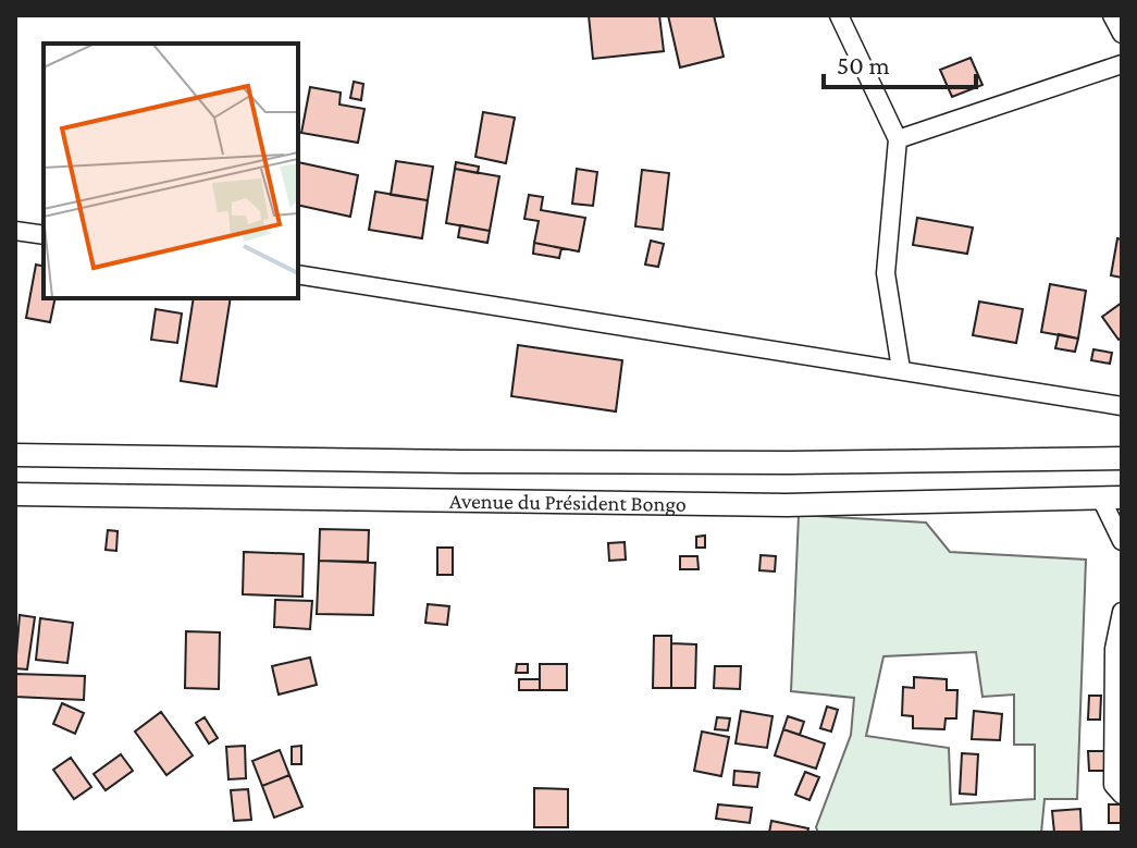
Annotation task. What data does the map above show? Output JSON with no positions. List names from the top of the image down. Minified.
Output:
{"streets":{"street":["Avenue du Président Bongo"]},"scale_bar":"50 m"}
